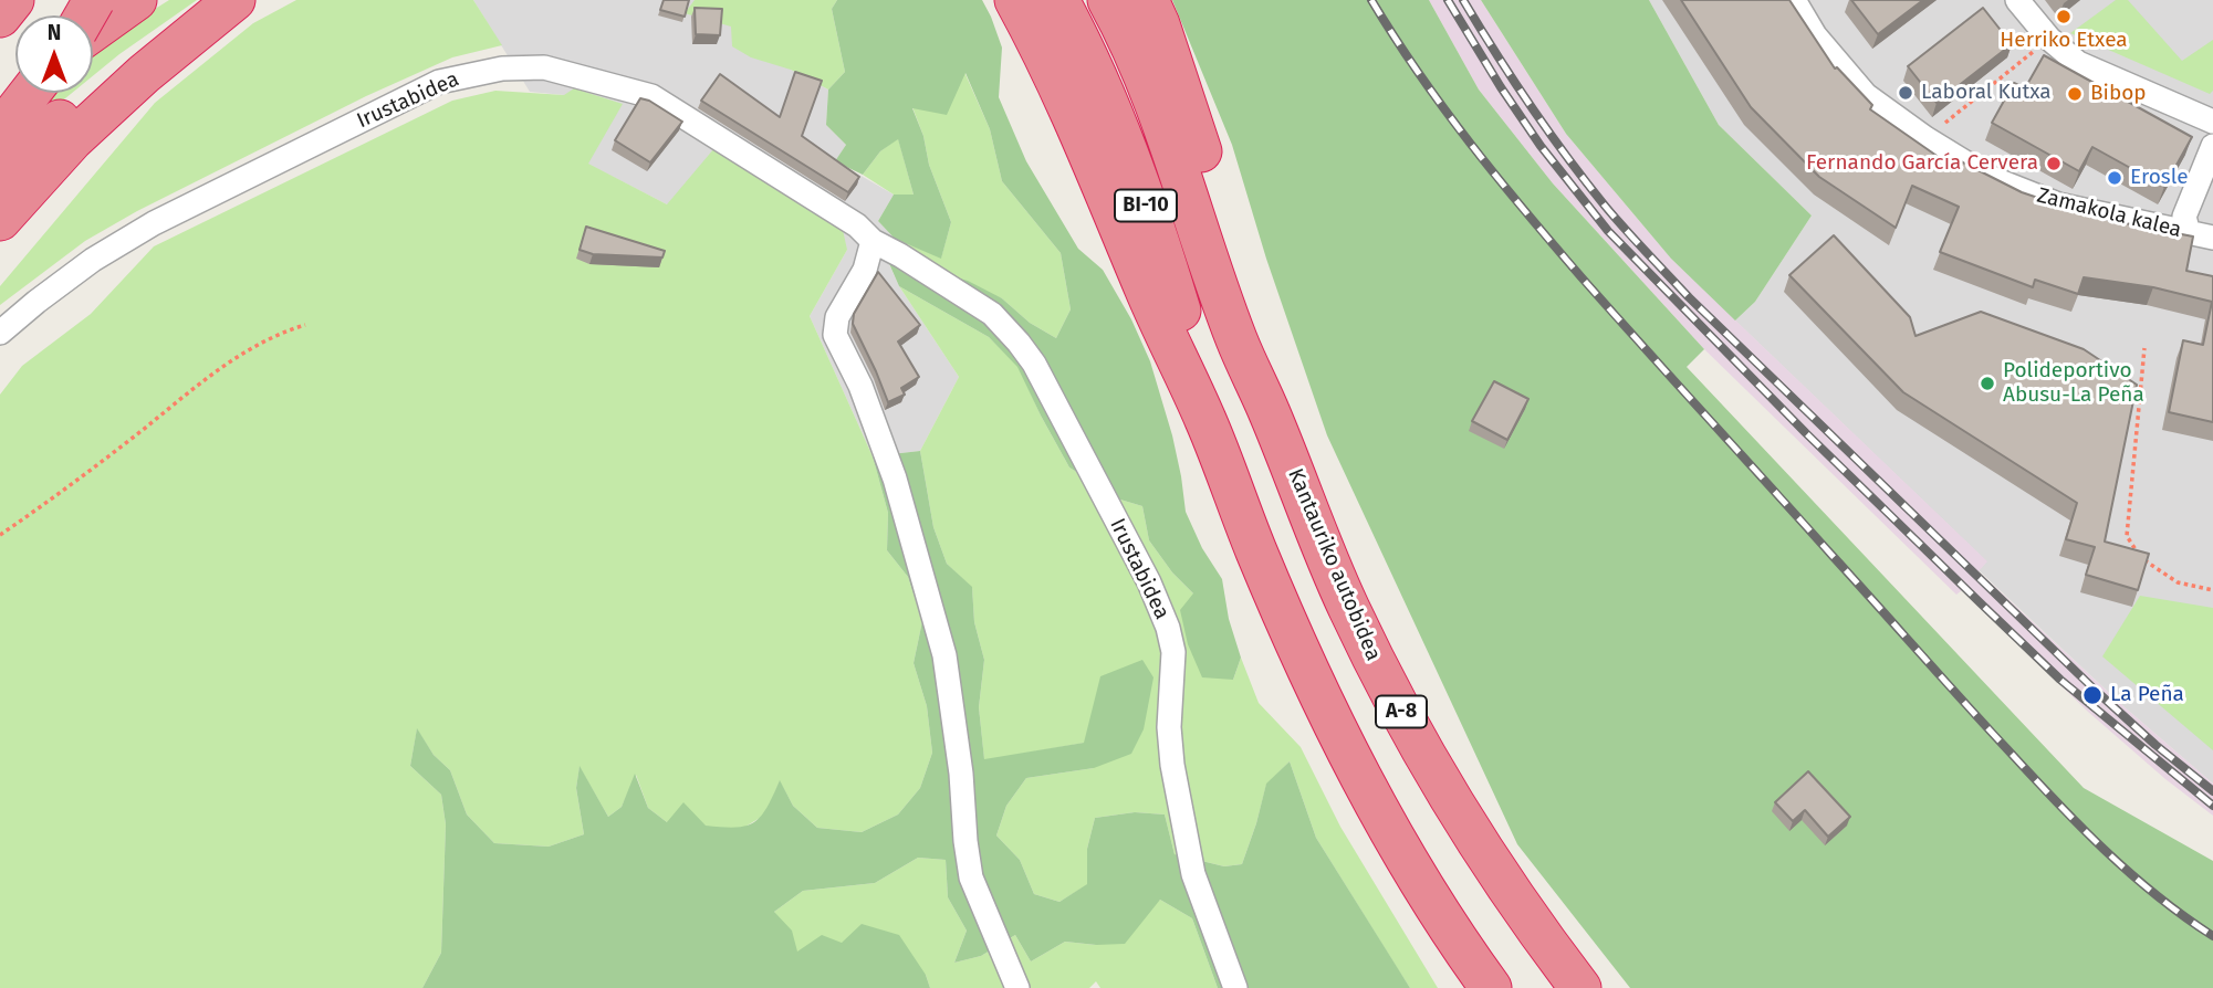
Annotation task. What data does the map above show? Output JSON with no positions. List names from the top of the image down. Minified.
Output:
{"streets":{"highway":["BI-10","Kantauriko autobidea","A-8"],"street":["Irustabidea","Zamakola kalea"]},"crossings":[["BI-10","Kantauriko autobidea"]],"places":["Herriko Etxea","Laboral Kutxa","Bibop","Fernando García Cervera","Erosle","Polideportivo Abusu-La Peña","La Peña"],"north":"top"}
